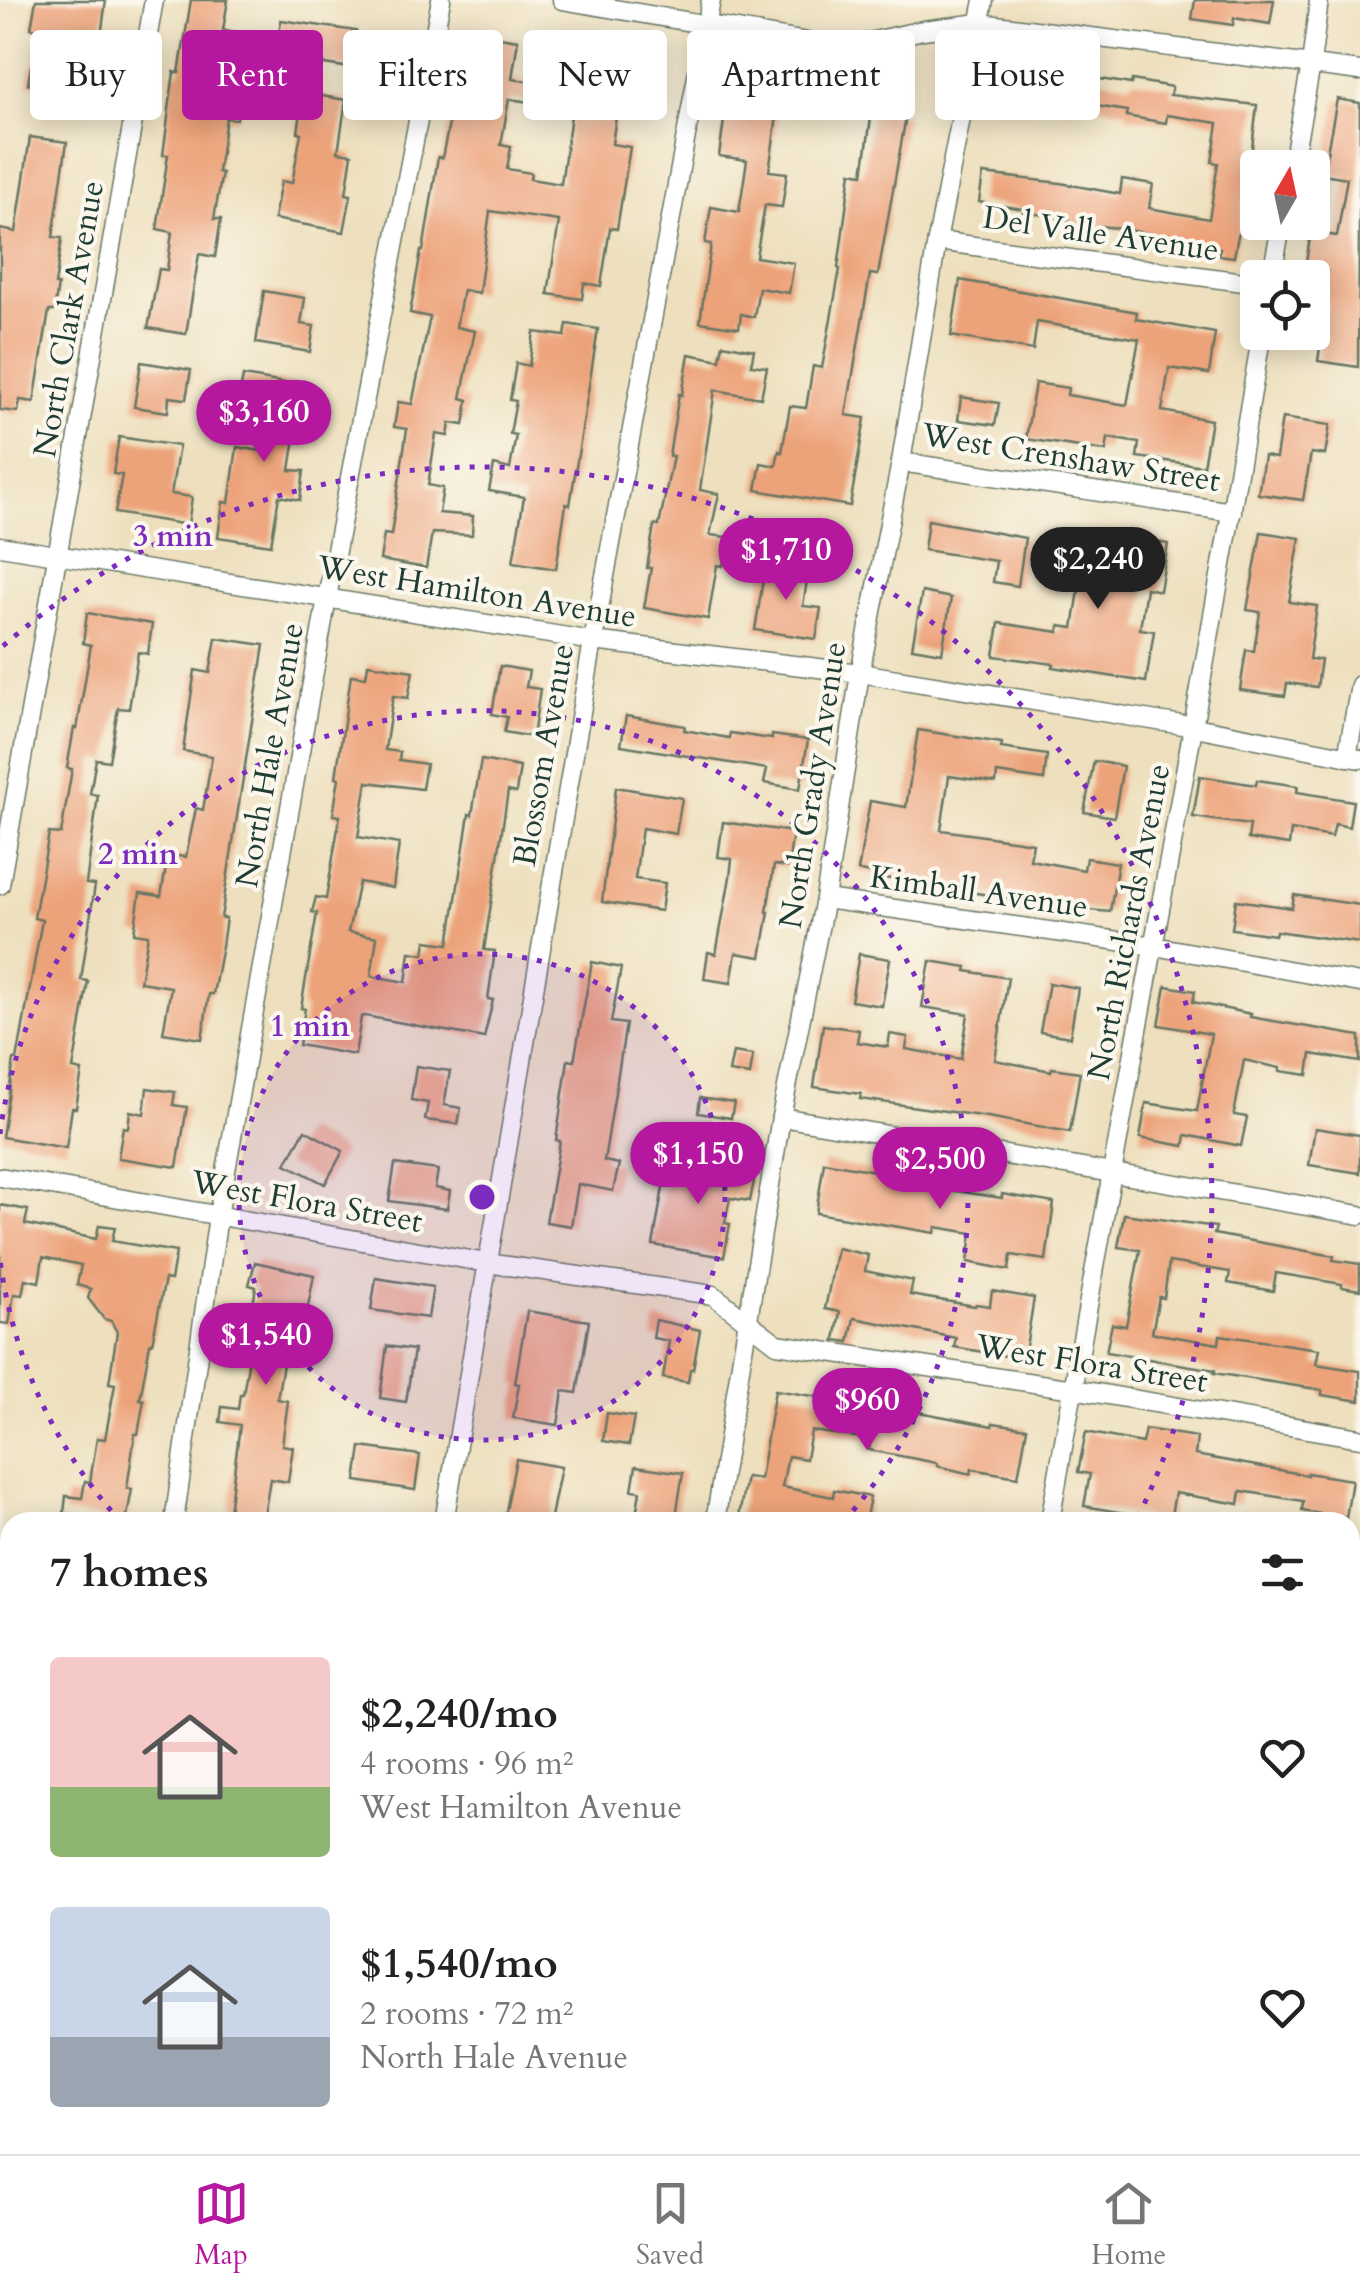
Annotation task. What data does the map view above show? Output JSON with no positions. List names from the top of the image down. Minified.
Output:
{"streets":{"street":["Del Valle Avenue","North Clark Avenue","West Crenshaw Street","West Hamilton Avenue","North Hale Avenue","Blossom Avenue","North Grady Avenue","Kimball Avenue","North Richards Avenue","West Flora Street"]},"crossings":[["Del Valle Avenue","North Grady Avenue"],["North Clark Avenue","West Hamilton Avenue"],["West Crenshaw Street","North Grady Avenue"],["West Crenshaw Street","North Richards Avenue"],["West Hamilton Avenue","North Hale Avenue"],["West Hamilton Avenue","Blossom Avenue"],["West Hamilton Avenue","North Grady Avenue"],["West Hamilton Avenue","North Richards Avenue"],["North Hale Avenue","West Flora Street"],["Blossom Avenue","West Flora Street"],["North Grady Avenue","Kimball Avenue"],["North Grady Avenue","West Flora Street"],["Kimball Avenue","North Richards Avenue"],["North Richards Avenue","West Flora Street"]],"north":"top","page":{"chip":["Buy","Rent","Filters","New","Apartment","House"],"price":["$3,160","$1,710","$2,240","$1,150","$2,500","$1,540","$960"],"heading":"7 homes","list":[{"name":"$2,240/mo","note":"4 rooms · 96 m² · West Hamilton Avenue"},{"name":"$1,540/mo","note":"2 rooms · 72 m² · North Hale Avenue"}],"tabs":["Map","Saved","Home"]},"rings":["3 min","2 min","1 min"]}
